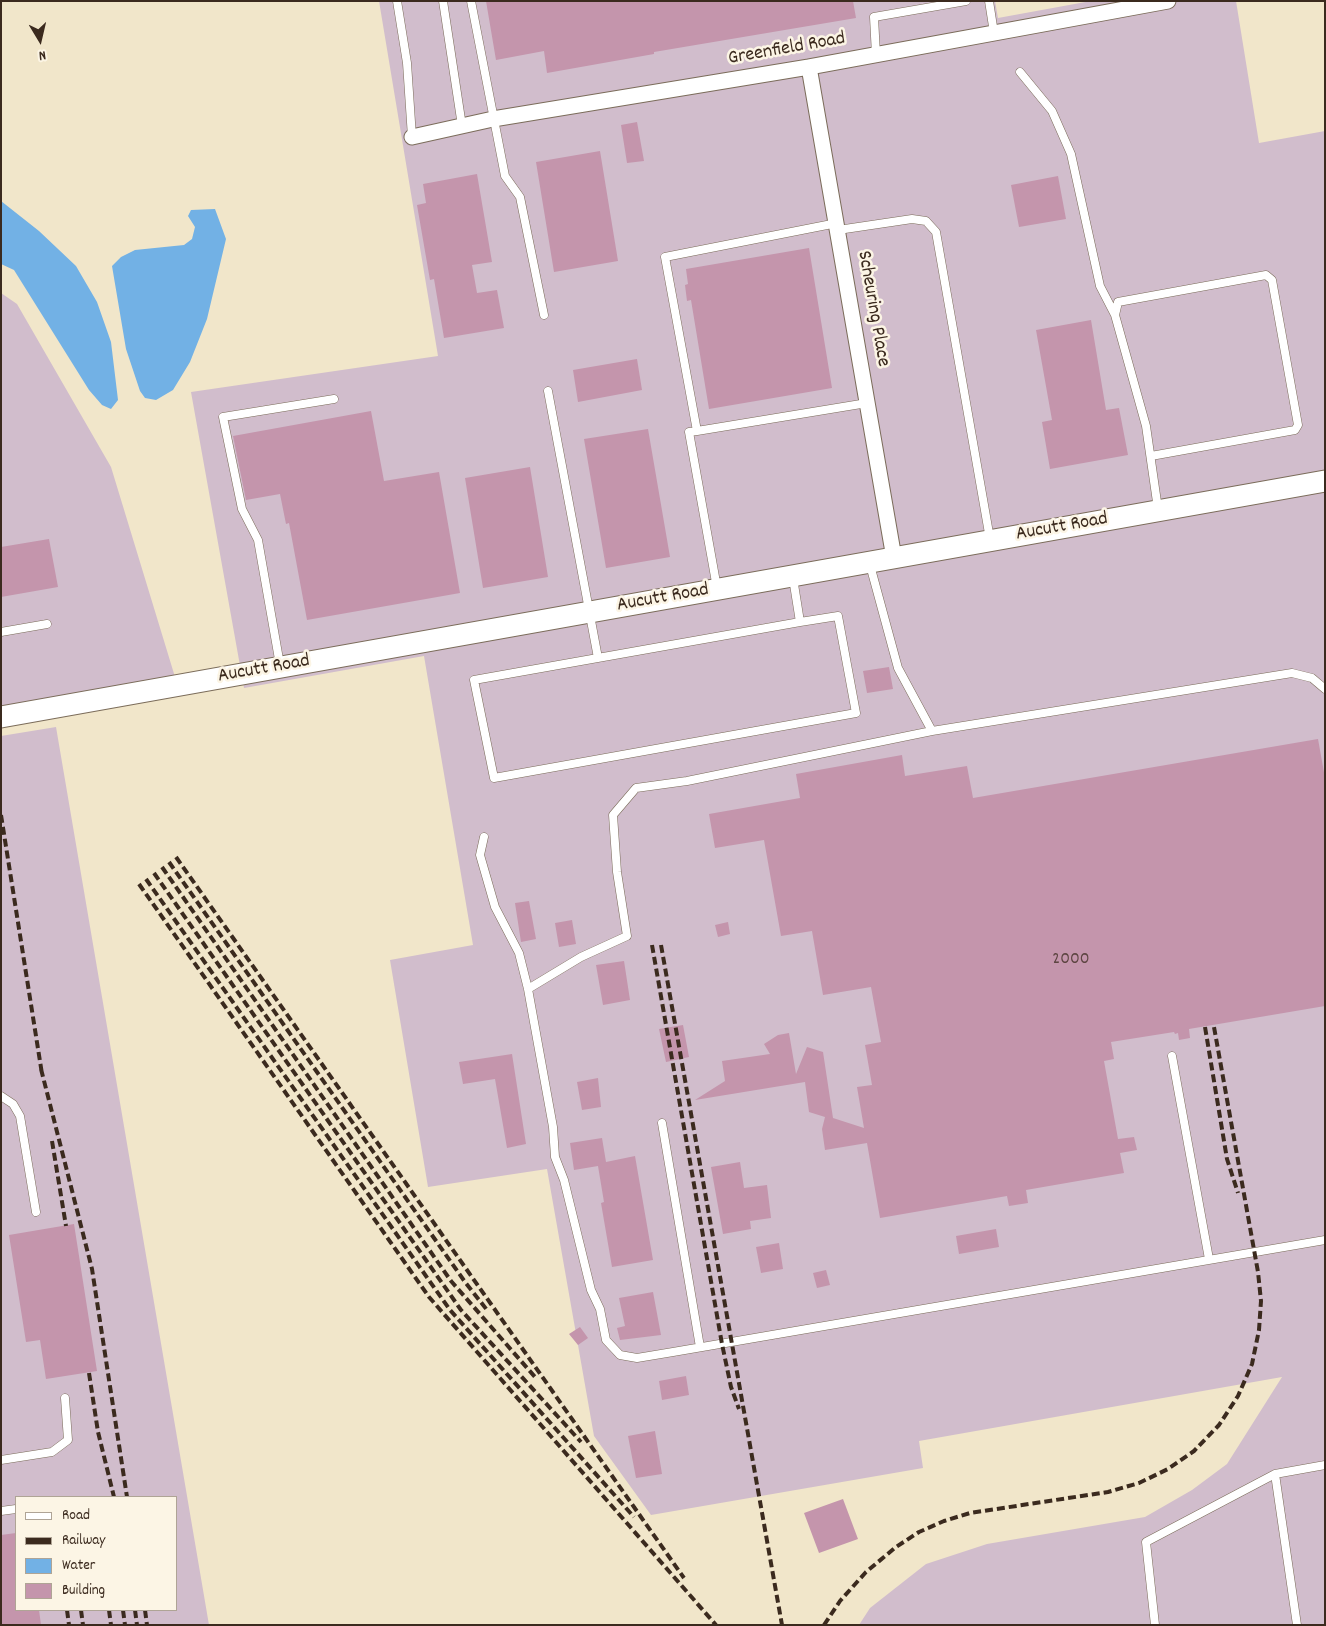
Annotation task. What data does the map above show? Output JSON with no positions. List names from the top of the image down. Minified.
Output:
{"streets":{"street":["Greenfield Road","Scheuring Place","Aucutt Road"]},"crossings":[["Greenfield Road","Scheuring Place"],["Scheuring Place","Aucutt Road"]],"house_numbers":["2000"],"legend":["Road","Railway","Water","Building"],"north":"bottom"}
